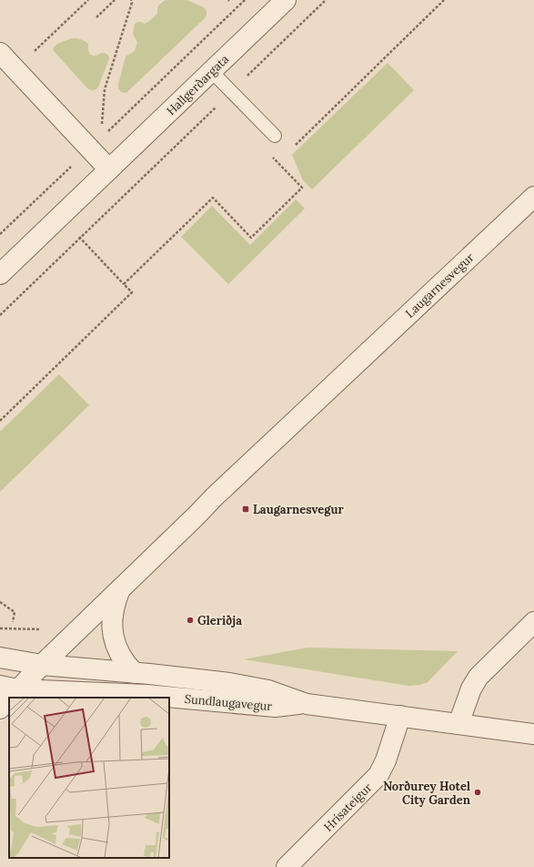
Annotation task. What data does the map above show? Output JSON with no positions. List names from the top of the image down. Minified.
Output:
{"streets":{"street":["Hallgerðargata","Laugarnesvegur","Sundlaugavegur","Hrísateigur"]},"crossings":[["Laugarnesvegur","Sundlaugavegur"],["Sundlaugavegur","Hrísateigur"]],"places":{"transit":["Laugarnesvegur"],"other":["Gleriðja","Norðurey Hotel City Garden"]}}
